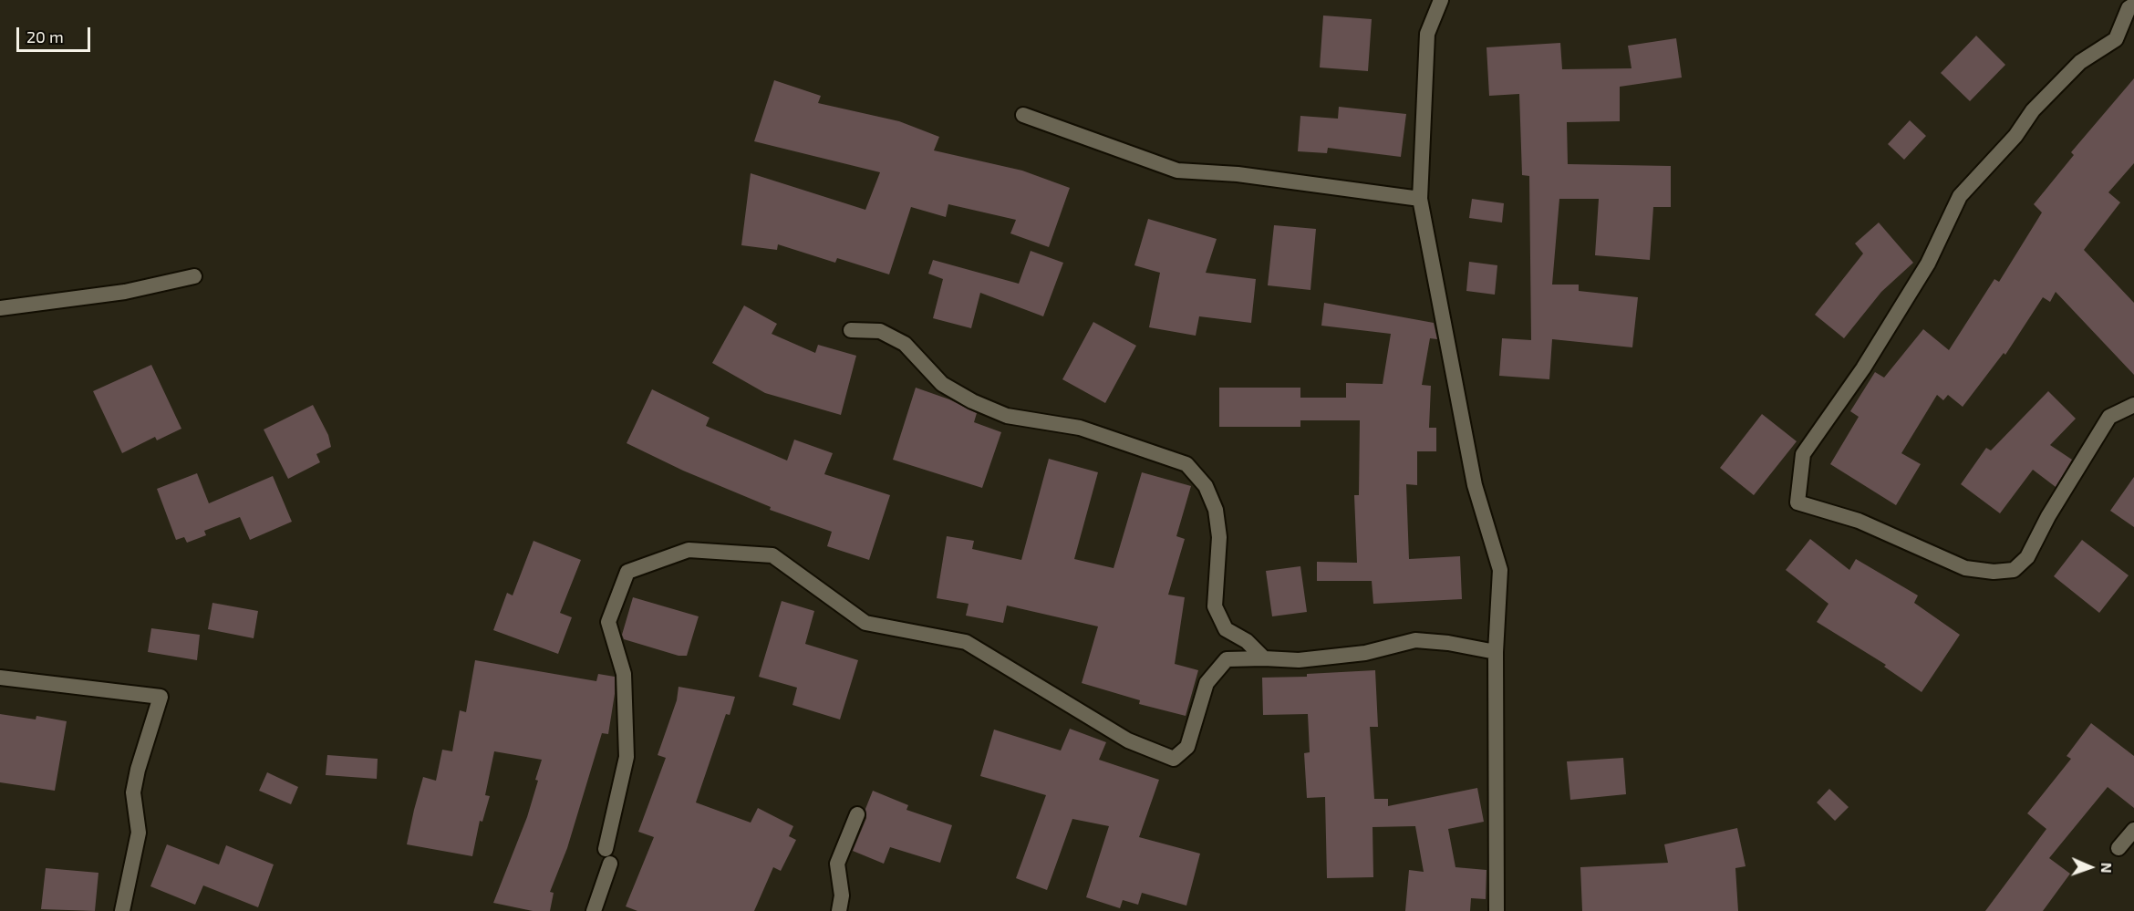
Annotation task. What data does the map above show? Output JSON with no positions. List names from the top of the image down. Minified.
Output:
{"scale_bar":"20 m","north":"right"}
